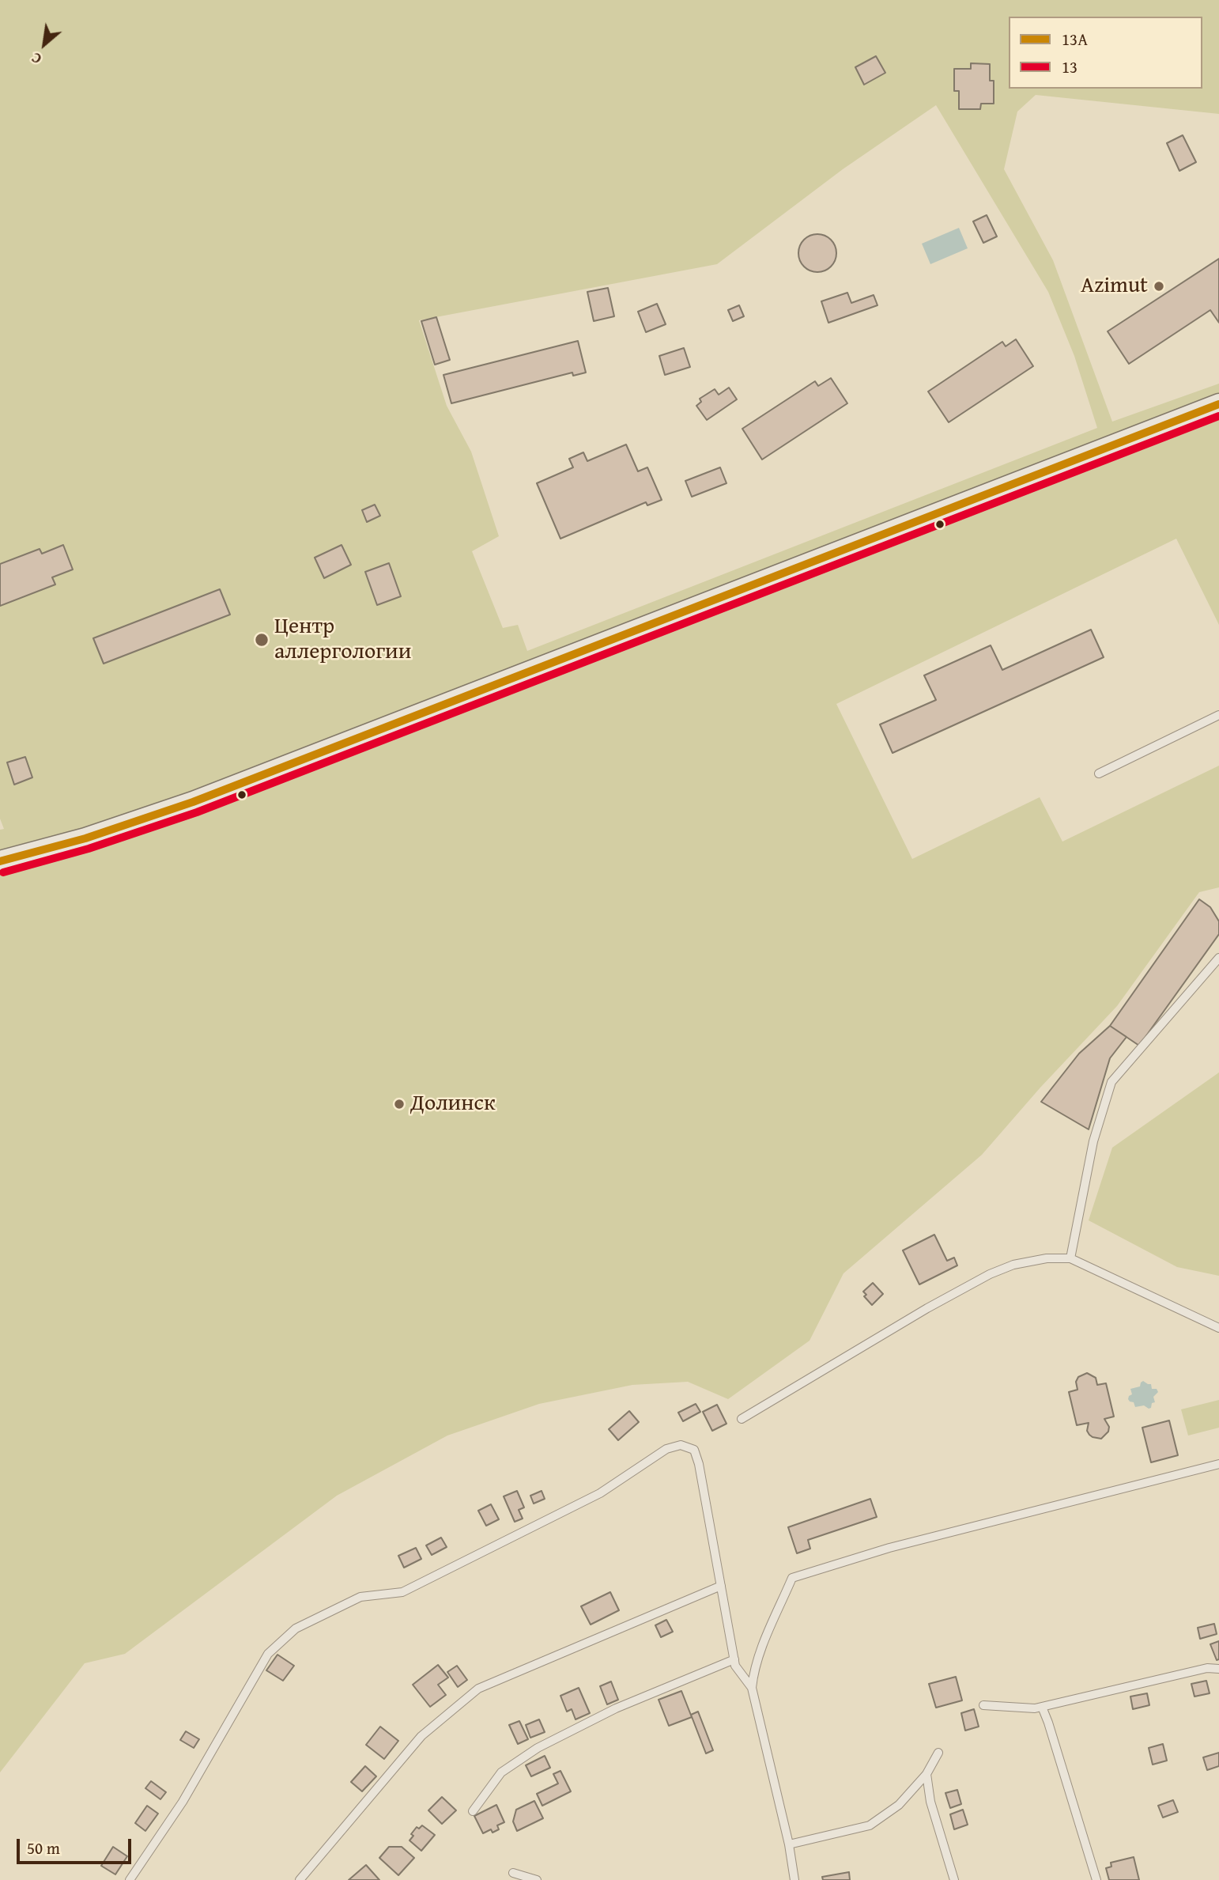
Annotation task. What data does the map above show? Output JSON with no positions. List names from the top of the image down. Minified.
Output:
{"places":["Azimut","Центр аллергологии","Долинск"],"lines":["transit line 13А","transit line 13"],"legend":["13А","13"],"scale_bar":"50 m","north":"bottom left"}
